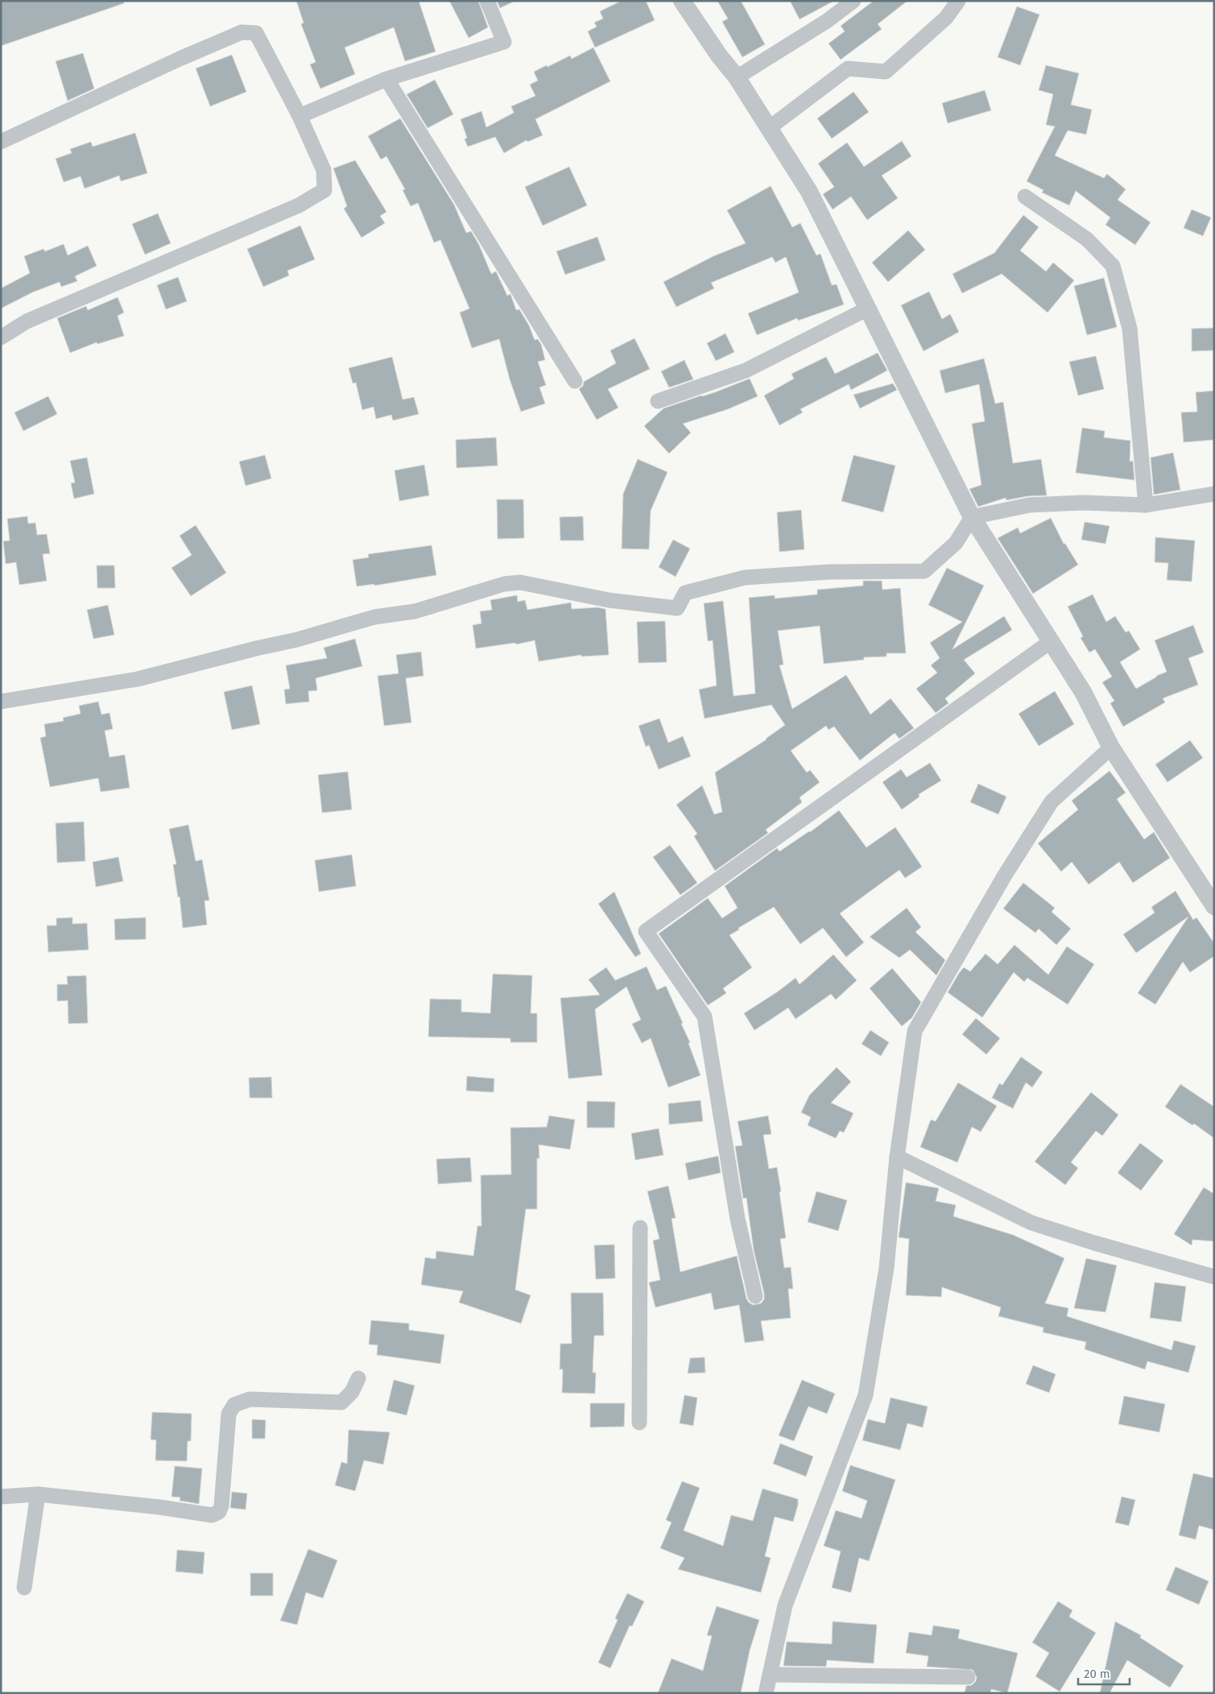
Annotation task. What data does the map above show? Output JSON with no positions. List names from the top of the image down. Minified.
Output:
{"scale_bar":"20 m"}
